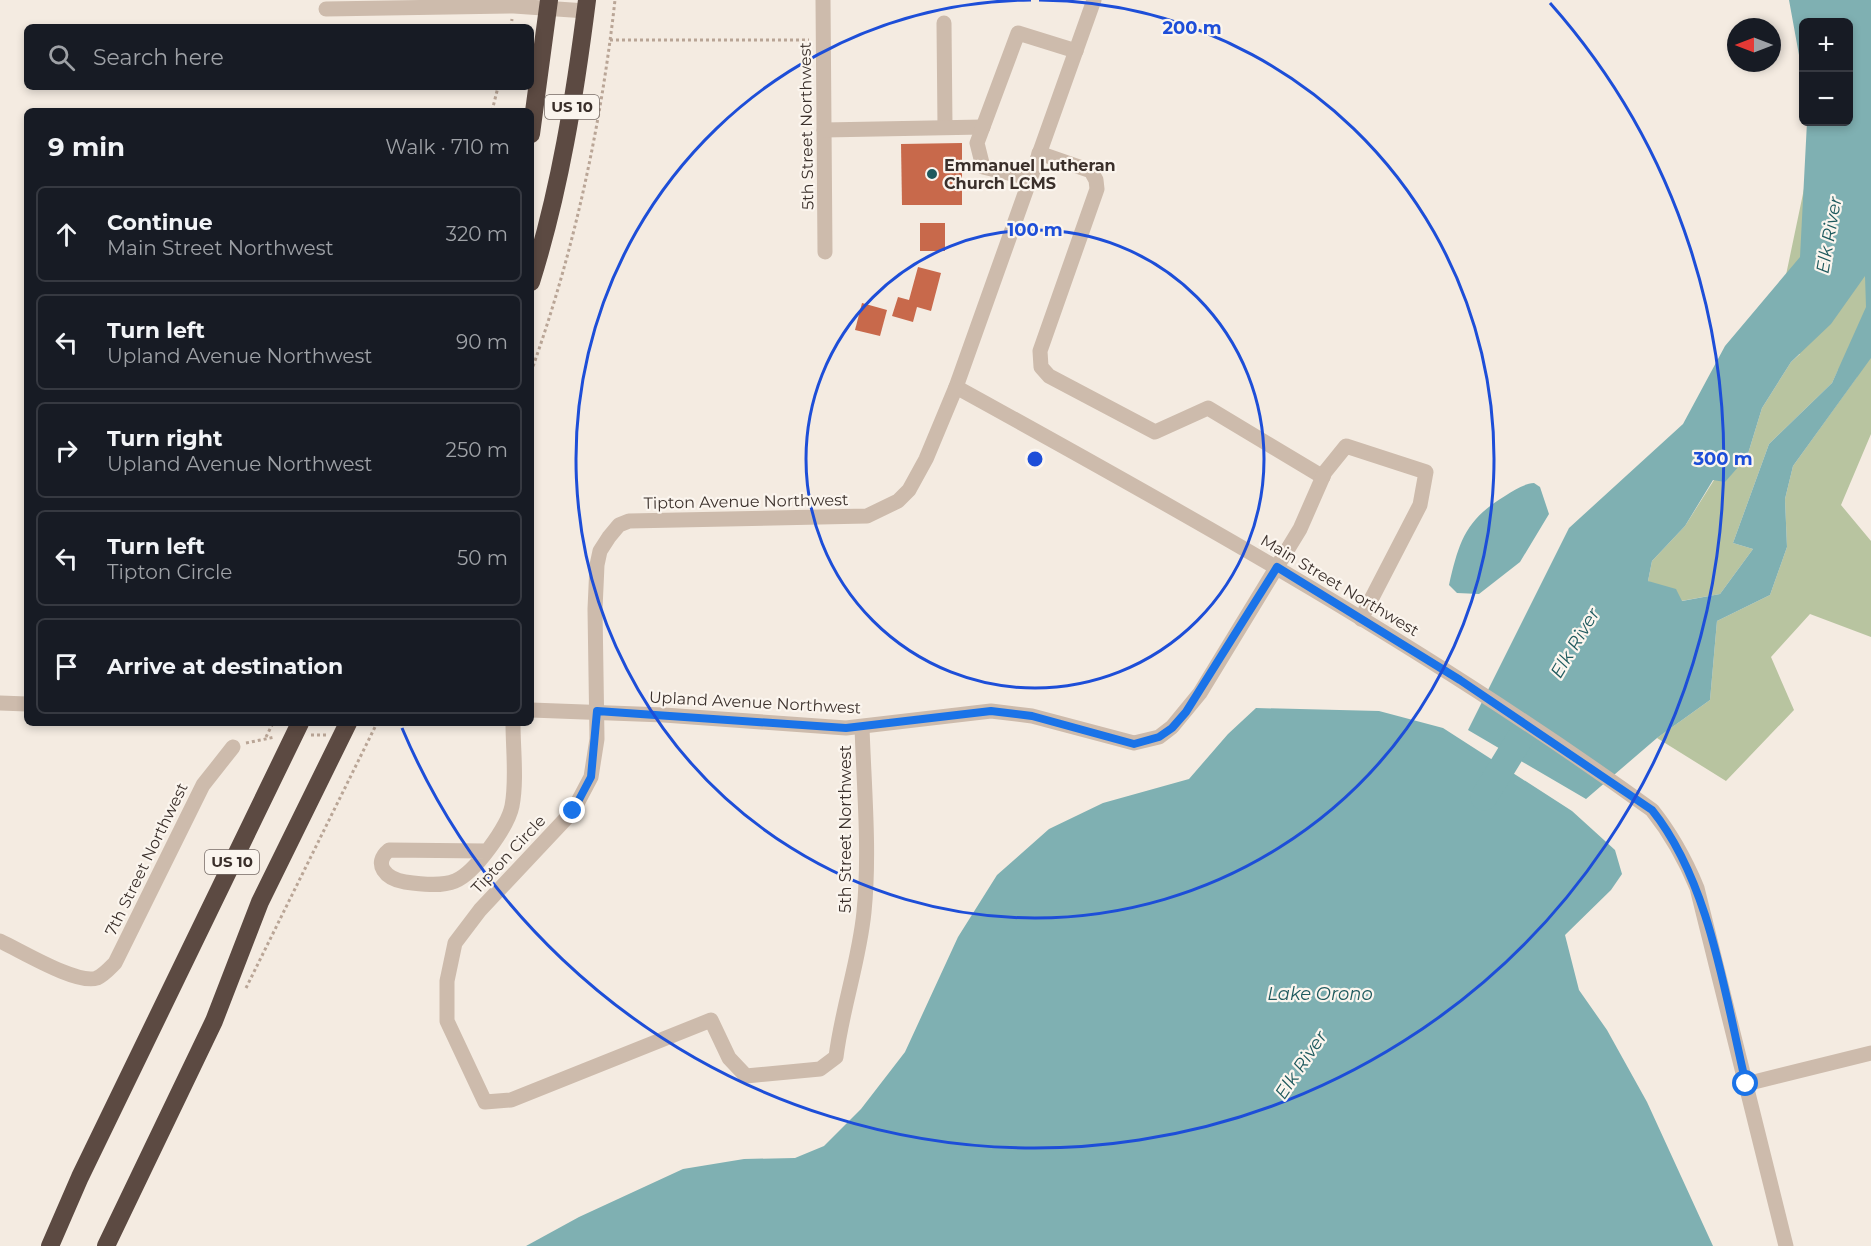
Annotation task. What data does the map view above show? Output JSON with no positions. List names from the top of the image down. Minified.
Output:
{"streets":{"highway":["US 10"],"street":["5th Street Northwest","Tipton Avenue Northwest","Main Street Northwest","Upland Avenue Northwest","Tipton Circle","7th Street Northwest"]},"crossings":[["5th Street Northwest","Upland Avenue Northwest"],["5th Street Northwest","Tipton Circle"],["Tipton Avenue Northwest","Main Street Northwest"],["Tipton Avenue Northwest","Upland Avenue Northwest"],["Tipton Avenue Northwest","Tipton Circle"],["Main Street Northwest","Upland Avenue Northwest"],["Upland Avenue Northwest","Tipton Circle"]],"water":["Elk River","Lake Orono"],"places":["Emmanuel Lutheran Church LCMS"],"north":"left","page":{"map_buttons":["+","−"],"search":"Search here","heading":["9 min","Walk · 710 m"],"list":[["Continue","Main Street Northwest","320 m"],["Turn left","Upland Avenue Northwest","90 m"],["Turn right","Upland Avenue Northwest","250 m"],["Turn left","Tipton Circle","50 m"],"Arrive at destination"]},"rings":["200 m","100 m","300 m"]}
